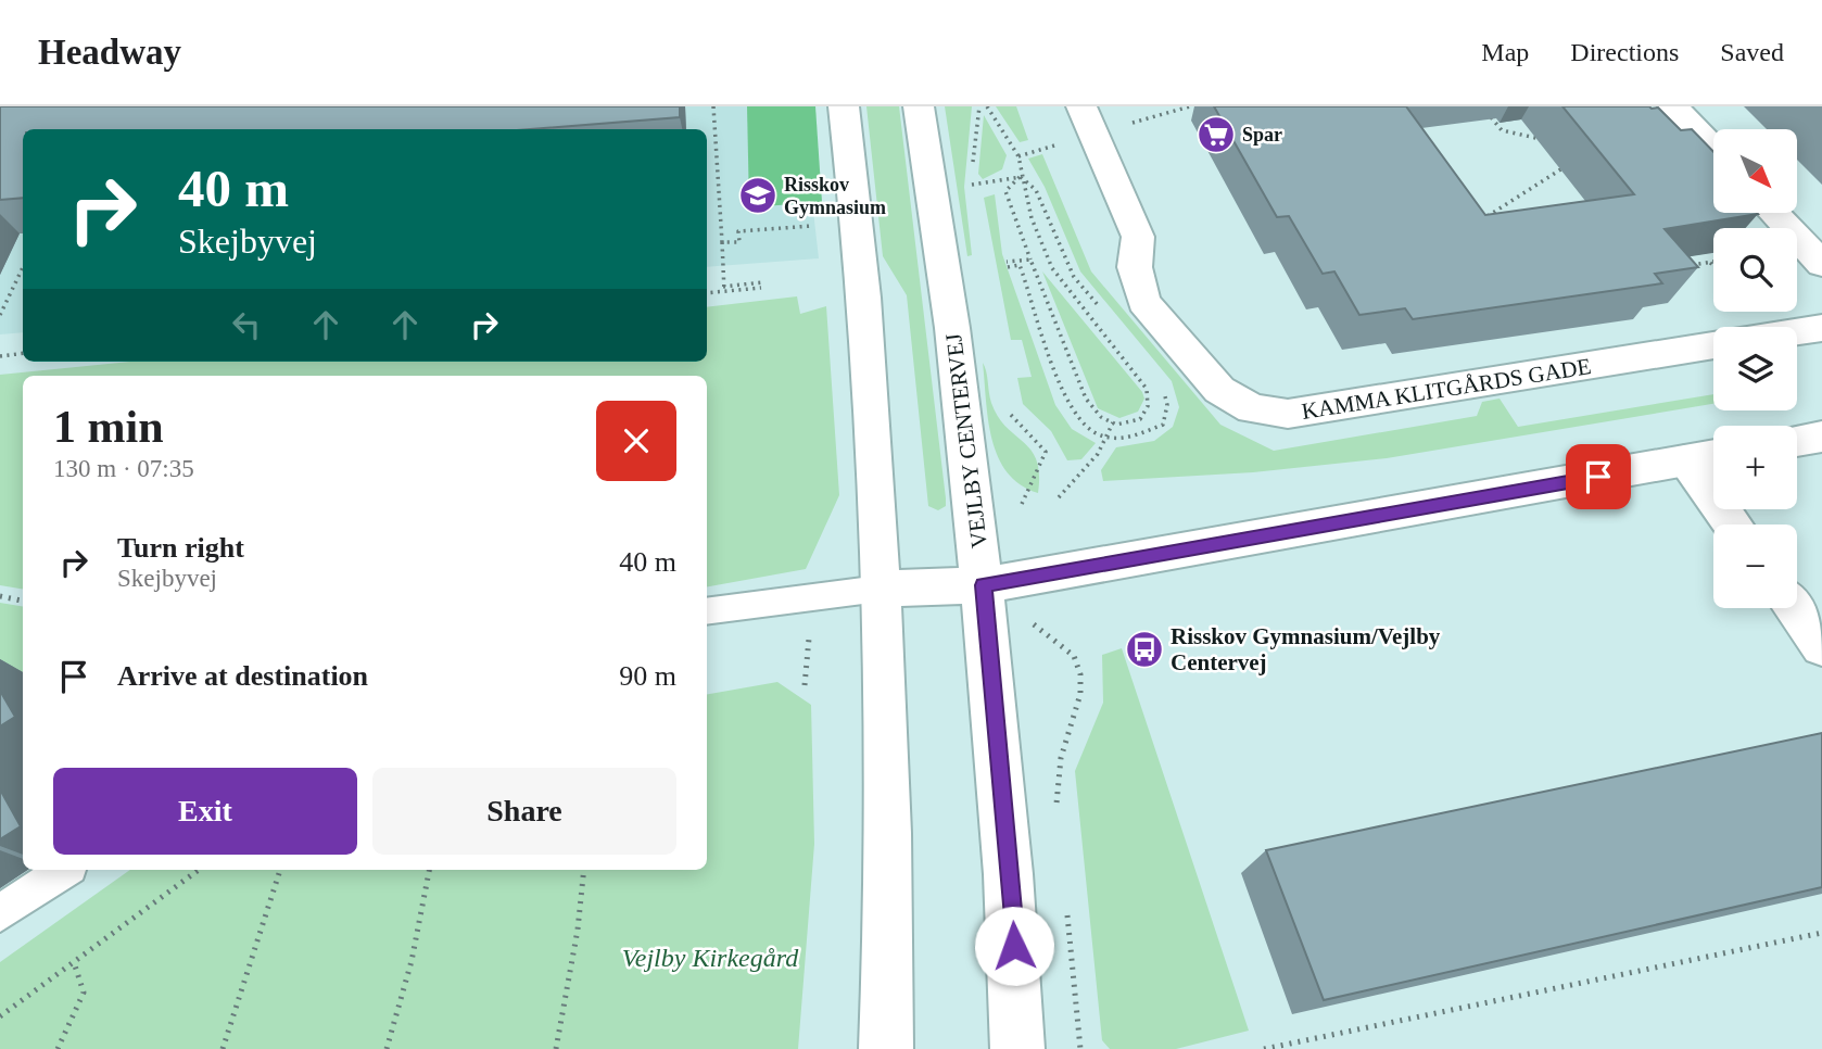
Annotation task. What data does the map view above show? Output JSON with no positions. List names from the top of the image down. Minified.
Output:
{"streets":{"street":["KAMMA KLITGÅRDS GADE","VEJLBY CENTERVEJ"]},"parks":["Vejlby Kirkegård"],"places":{"supermarket":["Spar"],"school or university":["Risskov Gymnasium"],"bus stop":["Risskov Gymnasium/Vejlby Centervej"]},"north":"bottom right","page":{"header":"Headway","nav":["Map","Directions","Saved"],"map_buttons":["+","−"],"turn":["40 m","Skejbyvej"],"heading":["1 min","130 m · 07:35"],"list":[{"name":"Turn right","note":"Skejbyvej","value":"40 m"},{"name":"Arrive at destination","value":"90 m"}],"buttons":["Exit","Share"]}}
